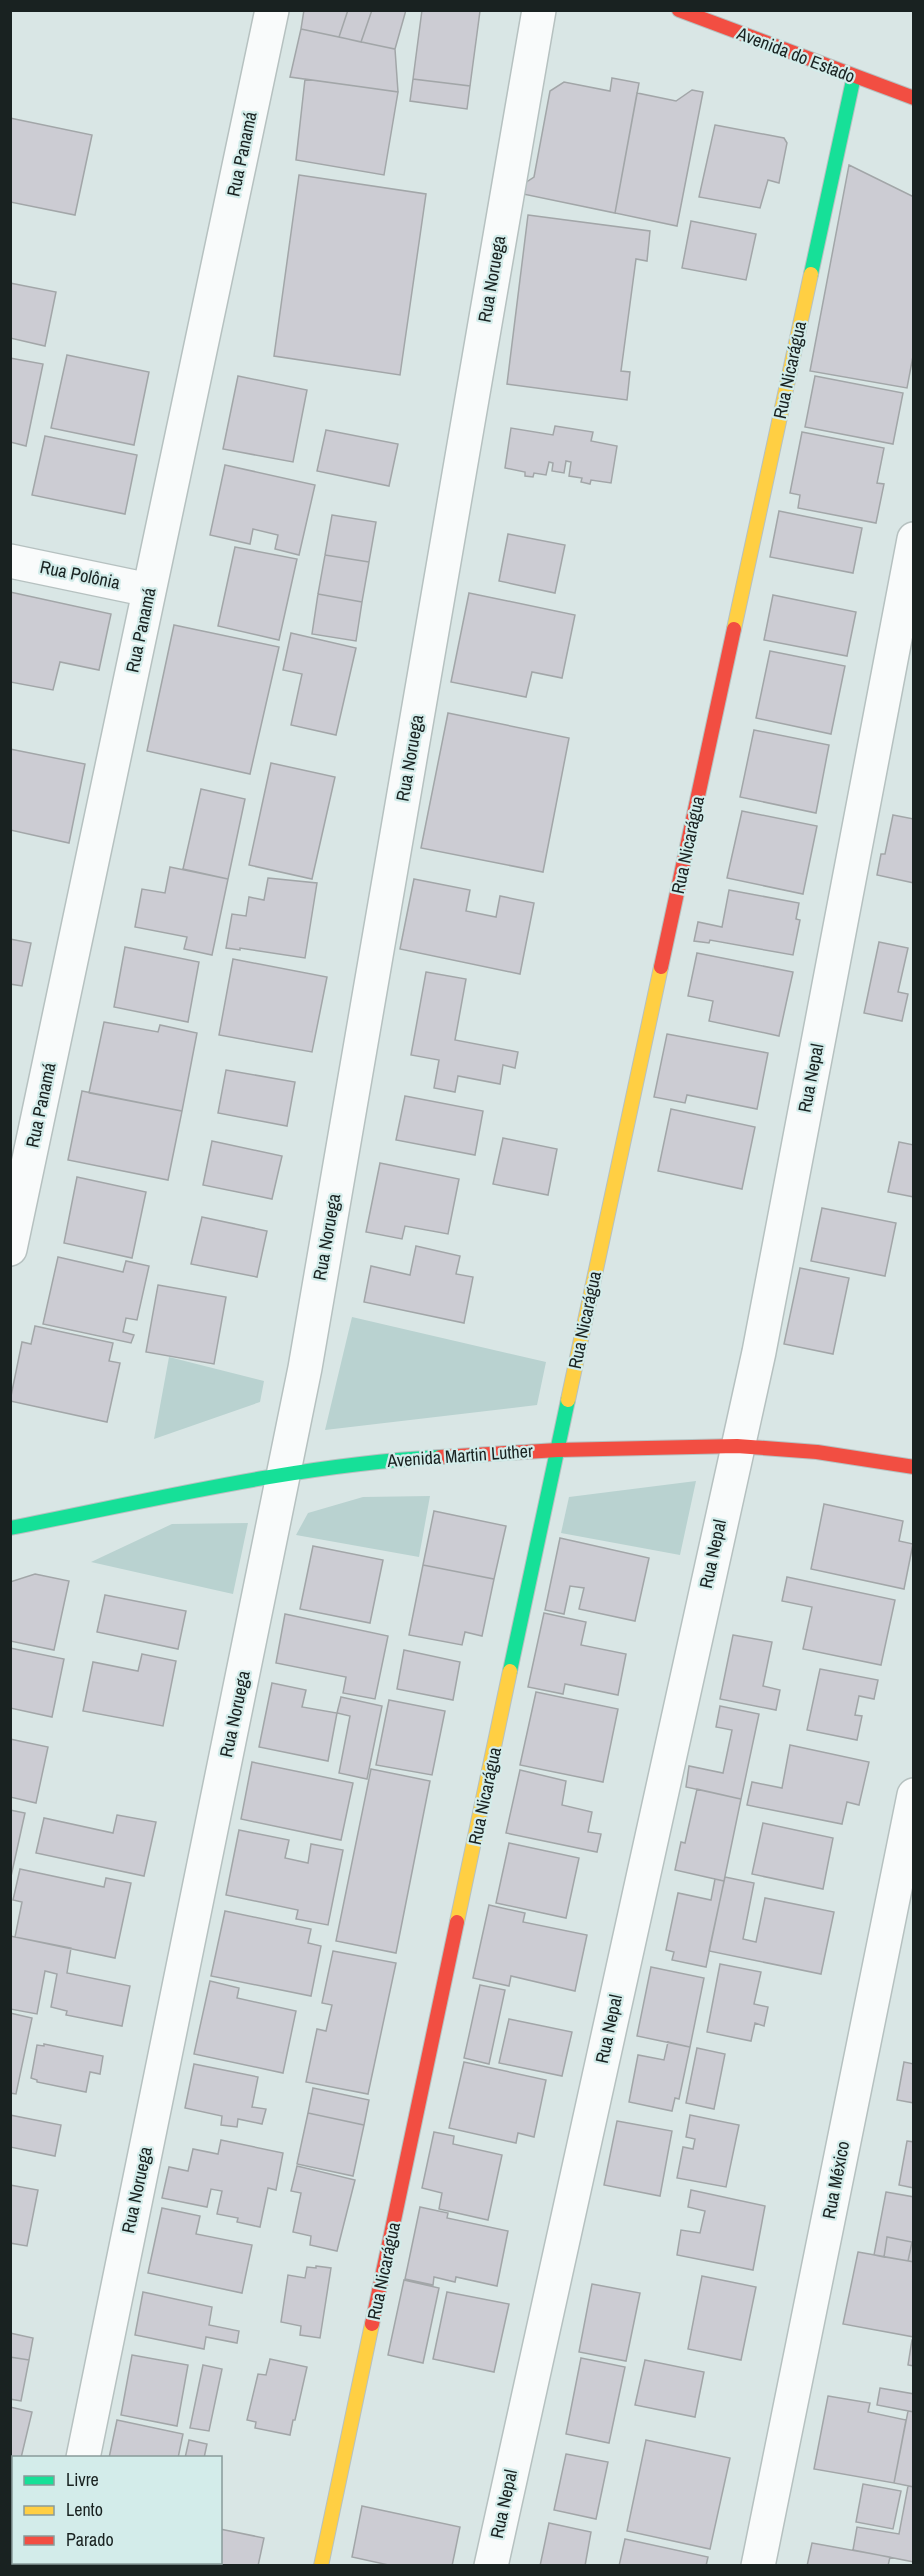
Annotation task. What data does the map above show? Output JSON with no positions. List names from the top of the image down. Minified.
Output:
{"streets":{"street":["Avenida do Estado","Rua Panamá","Rua Noruega","Rua Nicarágua","Rua Polônia","Rua Nepal","Avenida Martin Luther","Rua México"]},"crossings":[["Avenida do Estado","Rua Nicarágua"],["Rua Panamá","Rua Polônia"],["Rua Noruega","Avenida Martin Luther"],["Rua Nicarágua","Avenida Martin Luther"],["Rua Nepal","Avenida Martin Luther"]],"legend":["Livre","Lento","Parado"]}
